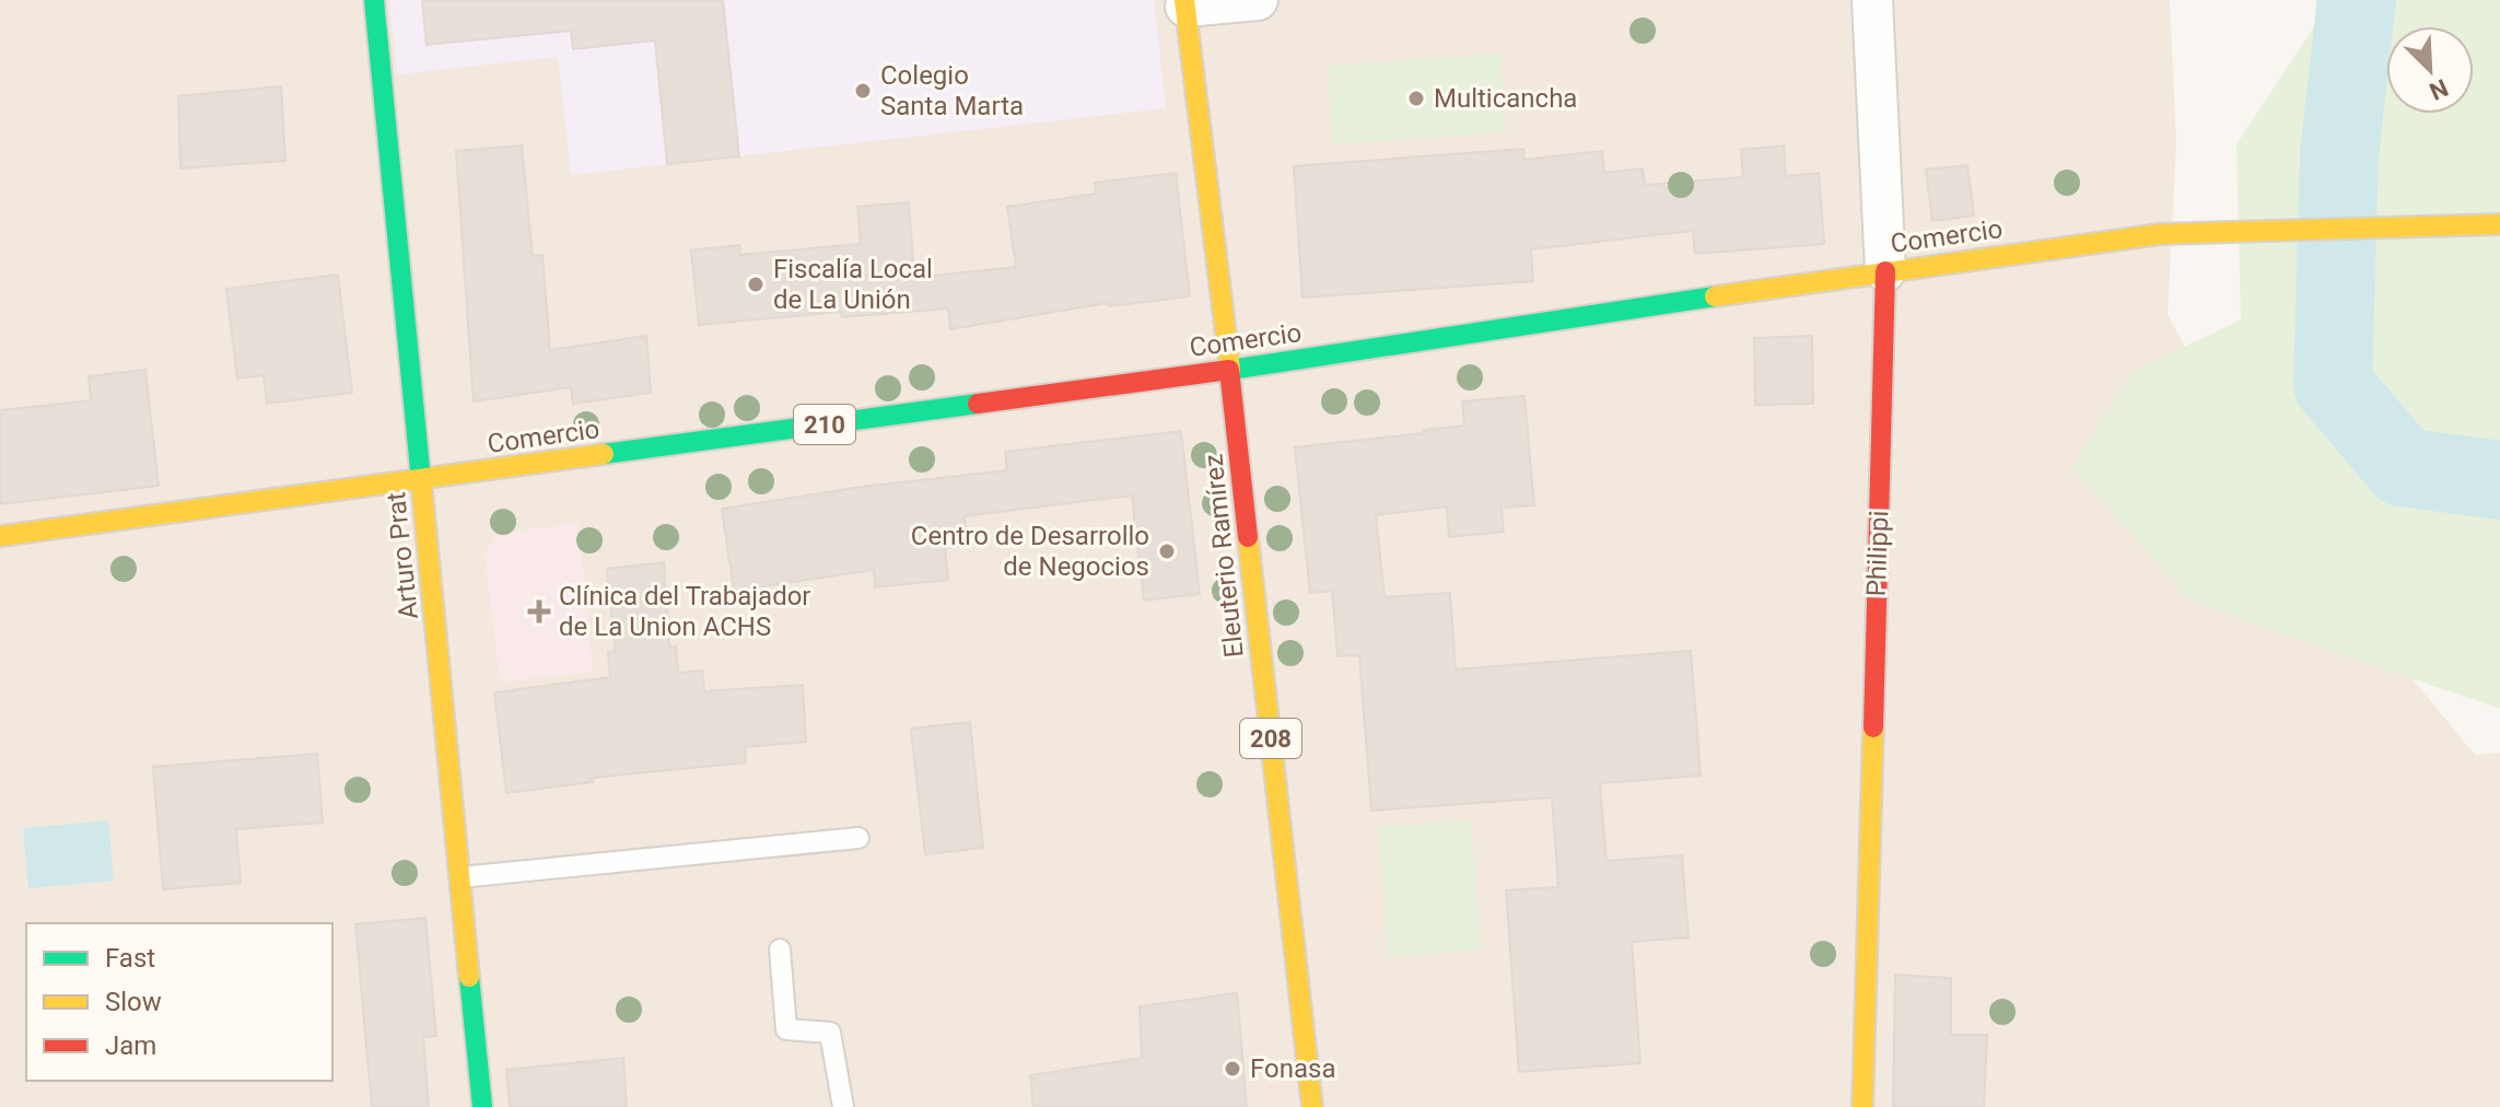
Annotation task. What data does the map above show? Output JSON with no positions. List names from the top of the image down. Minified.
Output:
{"streets":{"main road":["Comercio","210","Philippi","Arturo Prat","Eleuterio Ramírez","208"]},"crossings":[["Comercio","Philippi"],["Comercio","Arturo Prat"],["Comercio","Eleuterio Ramírez"]],"places":{"other":["Colegio Santa Marta","Multicancha","Fiscalía Local de La Unión","Centro de Desarrollo de Negocios","Fonasa"],"health":["Clínica del Trabajador de La Union ACHS"]},"legend":["Fast","Slow","Jam"],"north":"bottom right"}
